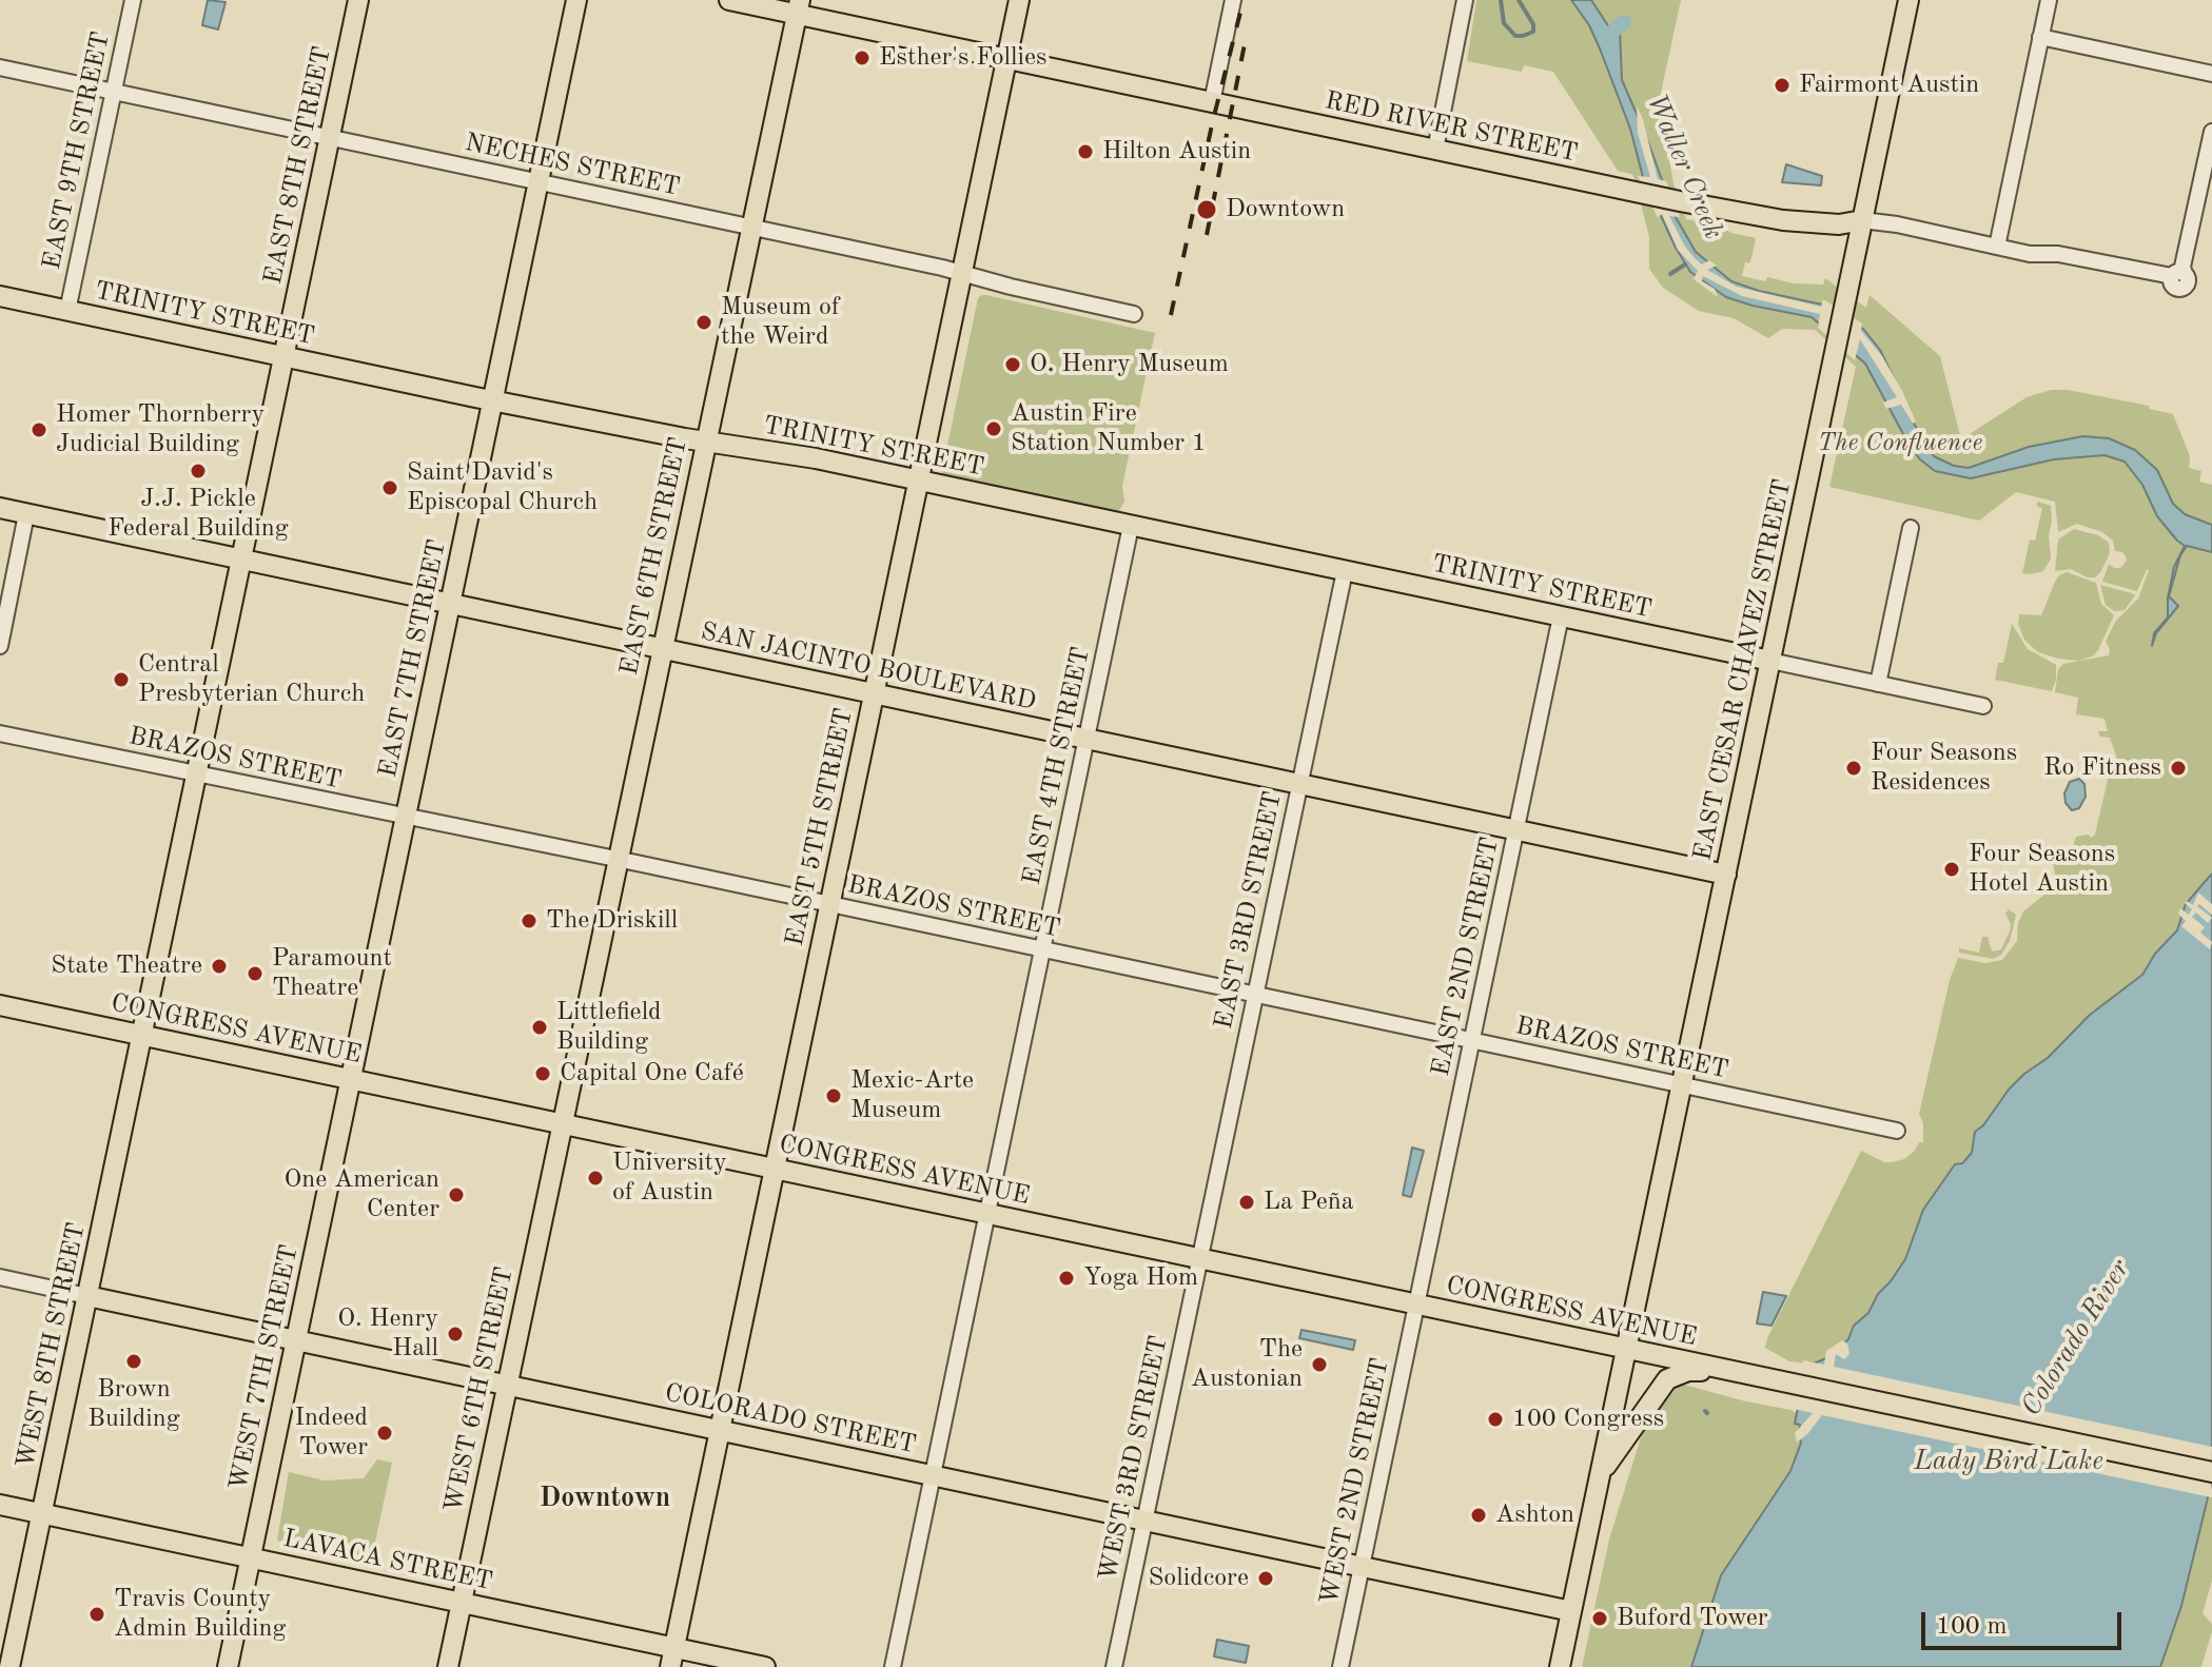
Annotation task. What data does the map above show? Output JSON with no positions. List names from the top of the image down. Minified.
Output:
{"streets":{"main road":["RED RIVER STREET","EAST 8TH STREET","TRINITY STREET","EAST 6TH STREET","EAST 7TH STREET","SAN JACINTO BOULEVARD","EAST CESAR CHAVEZ STREET","EAST 5TH STREET","CONGRESS AVENUE","WEST 8TH STREET","WEST 7TH STREET","WEST 6TH STREET","COLORADO STREET","LAVACA STREET"],"street":["EAST 9TH STREET","NECHES STREET","BRAZOS STREET","EAST 4TH STREET","EAST 3RD STREET","EAST 2ND STREET","WEST 3RD STREET","WEST 2ND STREET"]},"crossings":[["RED RIVER STREET","EAST 6TH STREET"],["RED RIVER STREET","EAST CESAR CHAVEZ STREET"],["RED RIVER STREET","EAST 5TH STREET"],["EAST 9TH STREET","NECHES STREET"],["EAST 9TH STREET","TRINITY STREET"],["EAST 8TH STREET","NECHES STREET"],["EAST 8TH STREET","TRINITY STREET"],["EAST 8TH STREET","SAN JACINTO BOULEVARD"],["EAST 8TH STREET","BRAZOS STREET"],["EAST 8TH STREET","CONGRESS AVENUE"],["EAST 8TH STREET","WEST 8TH STREET"],["NECHES STREET","EAST 6TH STREET"],["NECHES STREET","EAST 7TH STREET"],["NECHES STREET","EAST 5TH STREET"],["TRINITY STREET","EAST 6TH STREET"],["TRINITY STREET","EAST 7TH STREET"],["TRINITY STREET","EAST CESAR CHAVEZ STREET"],["TRINITY STREET","EAST 4TH STREET"],["TRINITY STREET","EAST 5TH STREET"],["TRINITY STREET","EAST 3RD STREET"],["TRINITY STREET","EAST 2ND STREET"],["EAST 6TH STREET","SAN JACINTO BOULEVARD"],["EAST 6TH STREET","BRAZOS STREET"],["EAST 6TH STREET","CONGRESS AVENUE"],["EAST 6TH STREET","WEST 6TH STREET"],["EAST 7TH STREET","SAN JACINTO BOULEVARD"],["EAST 7TH STREET","BRAZOS STREET"],["EAST 7TH STREET","CONGRESS AVENUE"],["EAST 7TH STREET","WEST 7TH STREET"],["SAN JACINTO BOULEVARD","EAST CESAR CHAVEZ STREET"],["SAN JACINTO BOULEVARD","EAST 4TH STREET"],["SAN JACINTO BOULEVARD","EAST 5TH STREET"],["SAN JACINTO BOULEVARD","EAST 3RD STREET"],["SAN JACINTO BOULEVARD","EAST 2ND STREET"],["EAST CESAR CHAVEZ STREET","BRAZOS STREET"],["EAST CESAR CHAVEZ STREET","CONGRESS AVENUE"],["EAST CESAR CHAVEZ STREET","COLORADO STREET"],["BRAZOS STREET","EAST 4TH STREET"],["BRAZOS STREET","EAST 5TH STREET"],["BRAZOS STREET","EAST 3RD STREET"],["BRAZOS STREET","EAST 2ND STREET"],["EAST 4TH STREET","CONGRESS AVENUE"],["EAST 4TH STREET","COLORADO STREET"],["EAST 5TH STREET","CONGRESS AVENUE"],["EAST 5TH STREET","COLORADO STREET"],["EAST 5TH STREET","LAVACA STREET"],["EAST 3RD STREET","CONGRESS AVENUE"],["EAST 3RD STREET","WEST 3RD STREET"],["EAST 2ND STREET","CONGRESS AVENUE"],["EAST 2ND STREET","WEST 2ND STREET"],["CONGRESS AVENUE","WEST 8TH STREET"],["CONGRESS AVENUE","WEST 7TH STREET"],["CONGRESS AVENUE","WEST 6TH STREET"],["CONGRESS AVENUE","WEST 3RD STREET"],["CONGRESS AVENUE","WEST 2ND STREET"],["WEST 8TH STREET","COLORADO STREET"],["WEST 8TH STREET","LAVACA STREET"],["WEST 7TH STREET","COLORADO STREET"],["WEST 7TH STREET","LAVACA STREET"],["WEST 6TH STREET","COLORADO STREET"],["WEST 6TH STREET","LAVACA STREET"],["COLORADO STREET","WEST 3RD STREET"],["COLORADO STREET","WEST 2ND STREET"]],"districts":["Downtown"],"water":["Waller Creek","Colorado River","Lady Bird Lake"],"parks":["The Confluence"],"places":["Esther's Follies","Fairmont Austin","Hilton Austin","Downtown","Museum of the Weird","O. Henry Museum","Austin Fire Station Number 1","Homer Thornberry Judicial Building","J.J. Pickle Federal Building","Saint David's Episcopal Church","Central Presbyterian Church","Four Seasons Residences","Ro Fitness","Four Seasons Hotel Austin","The Driskill","State Theatre","Paramount Theatre","Littlefield Building","Capital One Café","Mexic-Arte Museum","University of Austin","One American Center","La Peña","Yoga Hom","O. Henry Hall","Brown Building","The Austonian","100 Congress","Indeed Tower","Ashton","Solidcore","Travis County Admin Building","Buford Tower"],"scale_bar":"100 m"}
